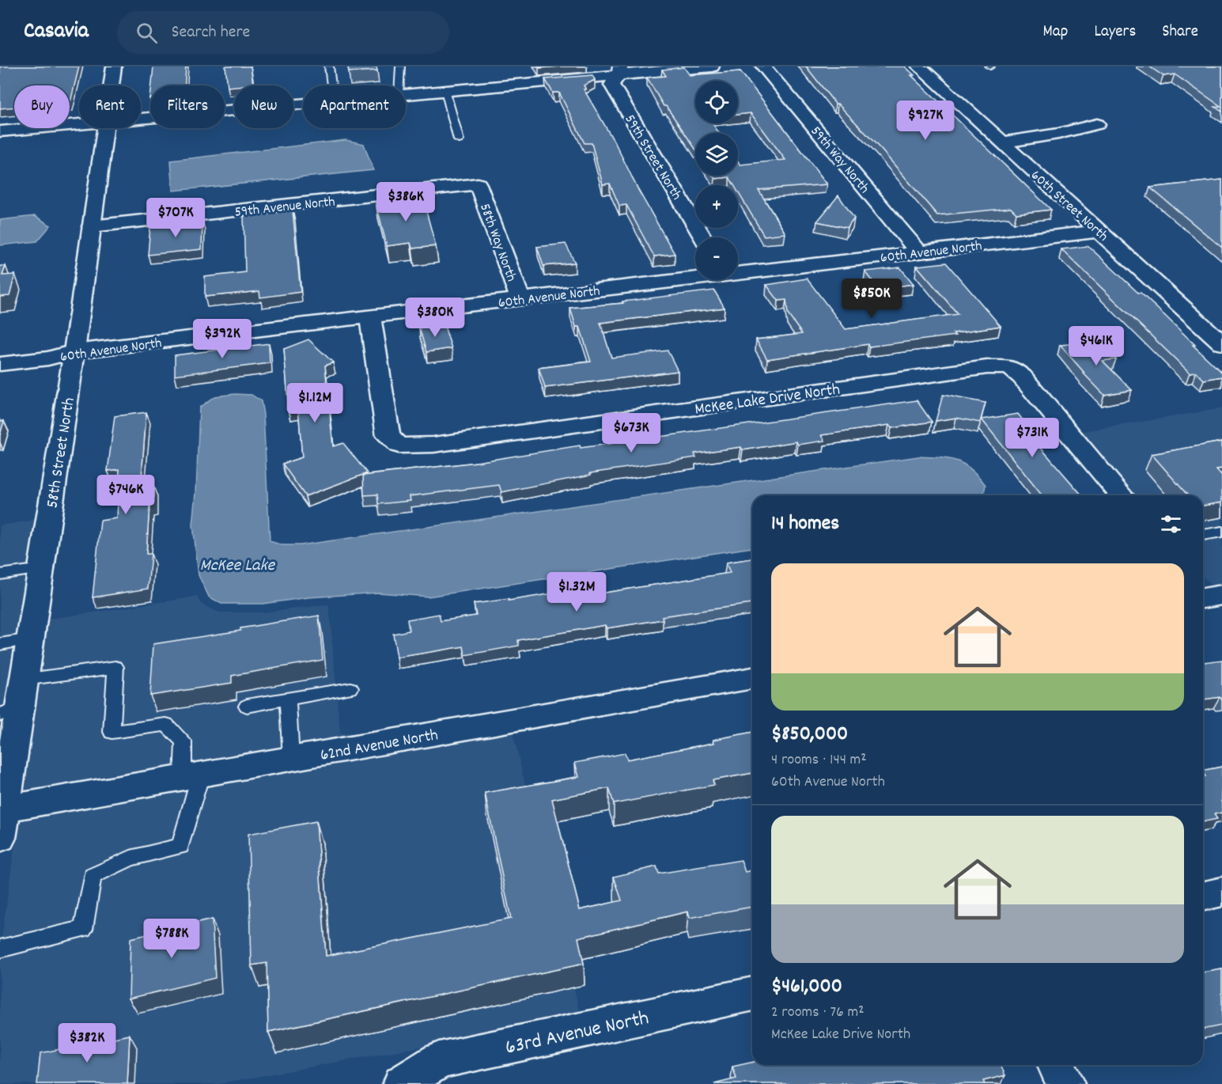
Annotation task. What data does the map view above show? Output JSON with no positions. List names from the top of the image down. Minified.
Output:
{"streets":{"street":["59th Street North","59th Way North","60th Street North","59th Avenue North","58th Way North","60th Avenue North","McKee Lake Drive North","58th Street North","62nd Avenue North","63rd Avenue North"]},"crossings":[["59th Way North","60th Avenue North"],["60th Street North","60th Avenue North"],["59th Avenue North","58th Way North"],["59th Avenue North","58th Street North"],["58th Way North","60th Avenue North"],["60th Avenue North","McKee Lake Drive North"],["60th Avenue North","58th Street North"],["58th Street North","62nd Avenue North"]],"water":["McKee Lake"],"page":{"header":"Casavia","search":"Search here","nav":["Map","Layers","Share"],"map_buttons":["+","−"],"chip":["Buy","Rent","Filters","New","Apartment"],"price":["$927K","$386K","$707K","$850K","$380K","$392K","$461K","$1.12M","$673K","$731K","$746K","$1.32M","$788K","$382K"],"heading":"14 homes","list":[{"name":"$850,000","note":"4 rooms · 144 m² · 60th Avenue North"},{"name":"$461,000","note":"2 rooms · 76 m² · McKee Lake Drive North"}]}}
